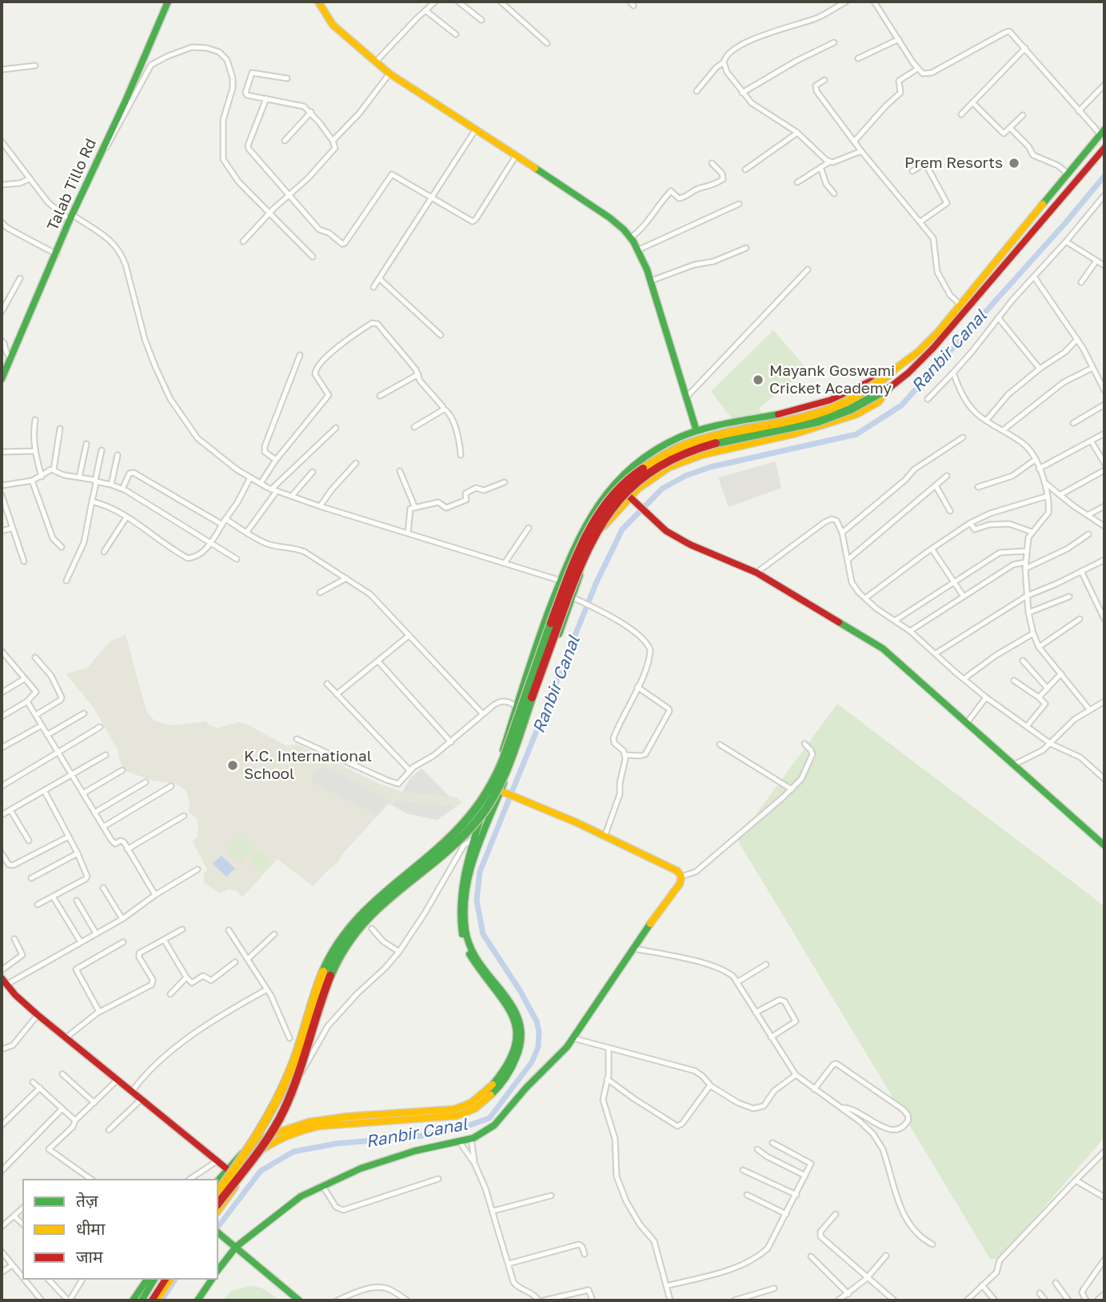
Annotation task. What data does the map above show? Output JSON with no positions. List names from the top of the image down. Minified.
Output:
{"streets":{"main road":["Talab Tillo Rd"]},"water":["Ranbir Canal"],"places":["Prem Resorts","Mayank Goswami Cricket Academy","K.C. International School"],"legend":["तेज़","धीमा","जाम"]}
